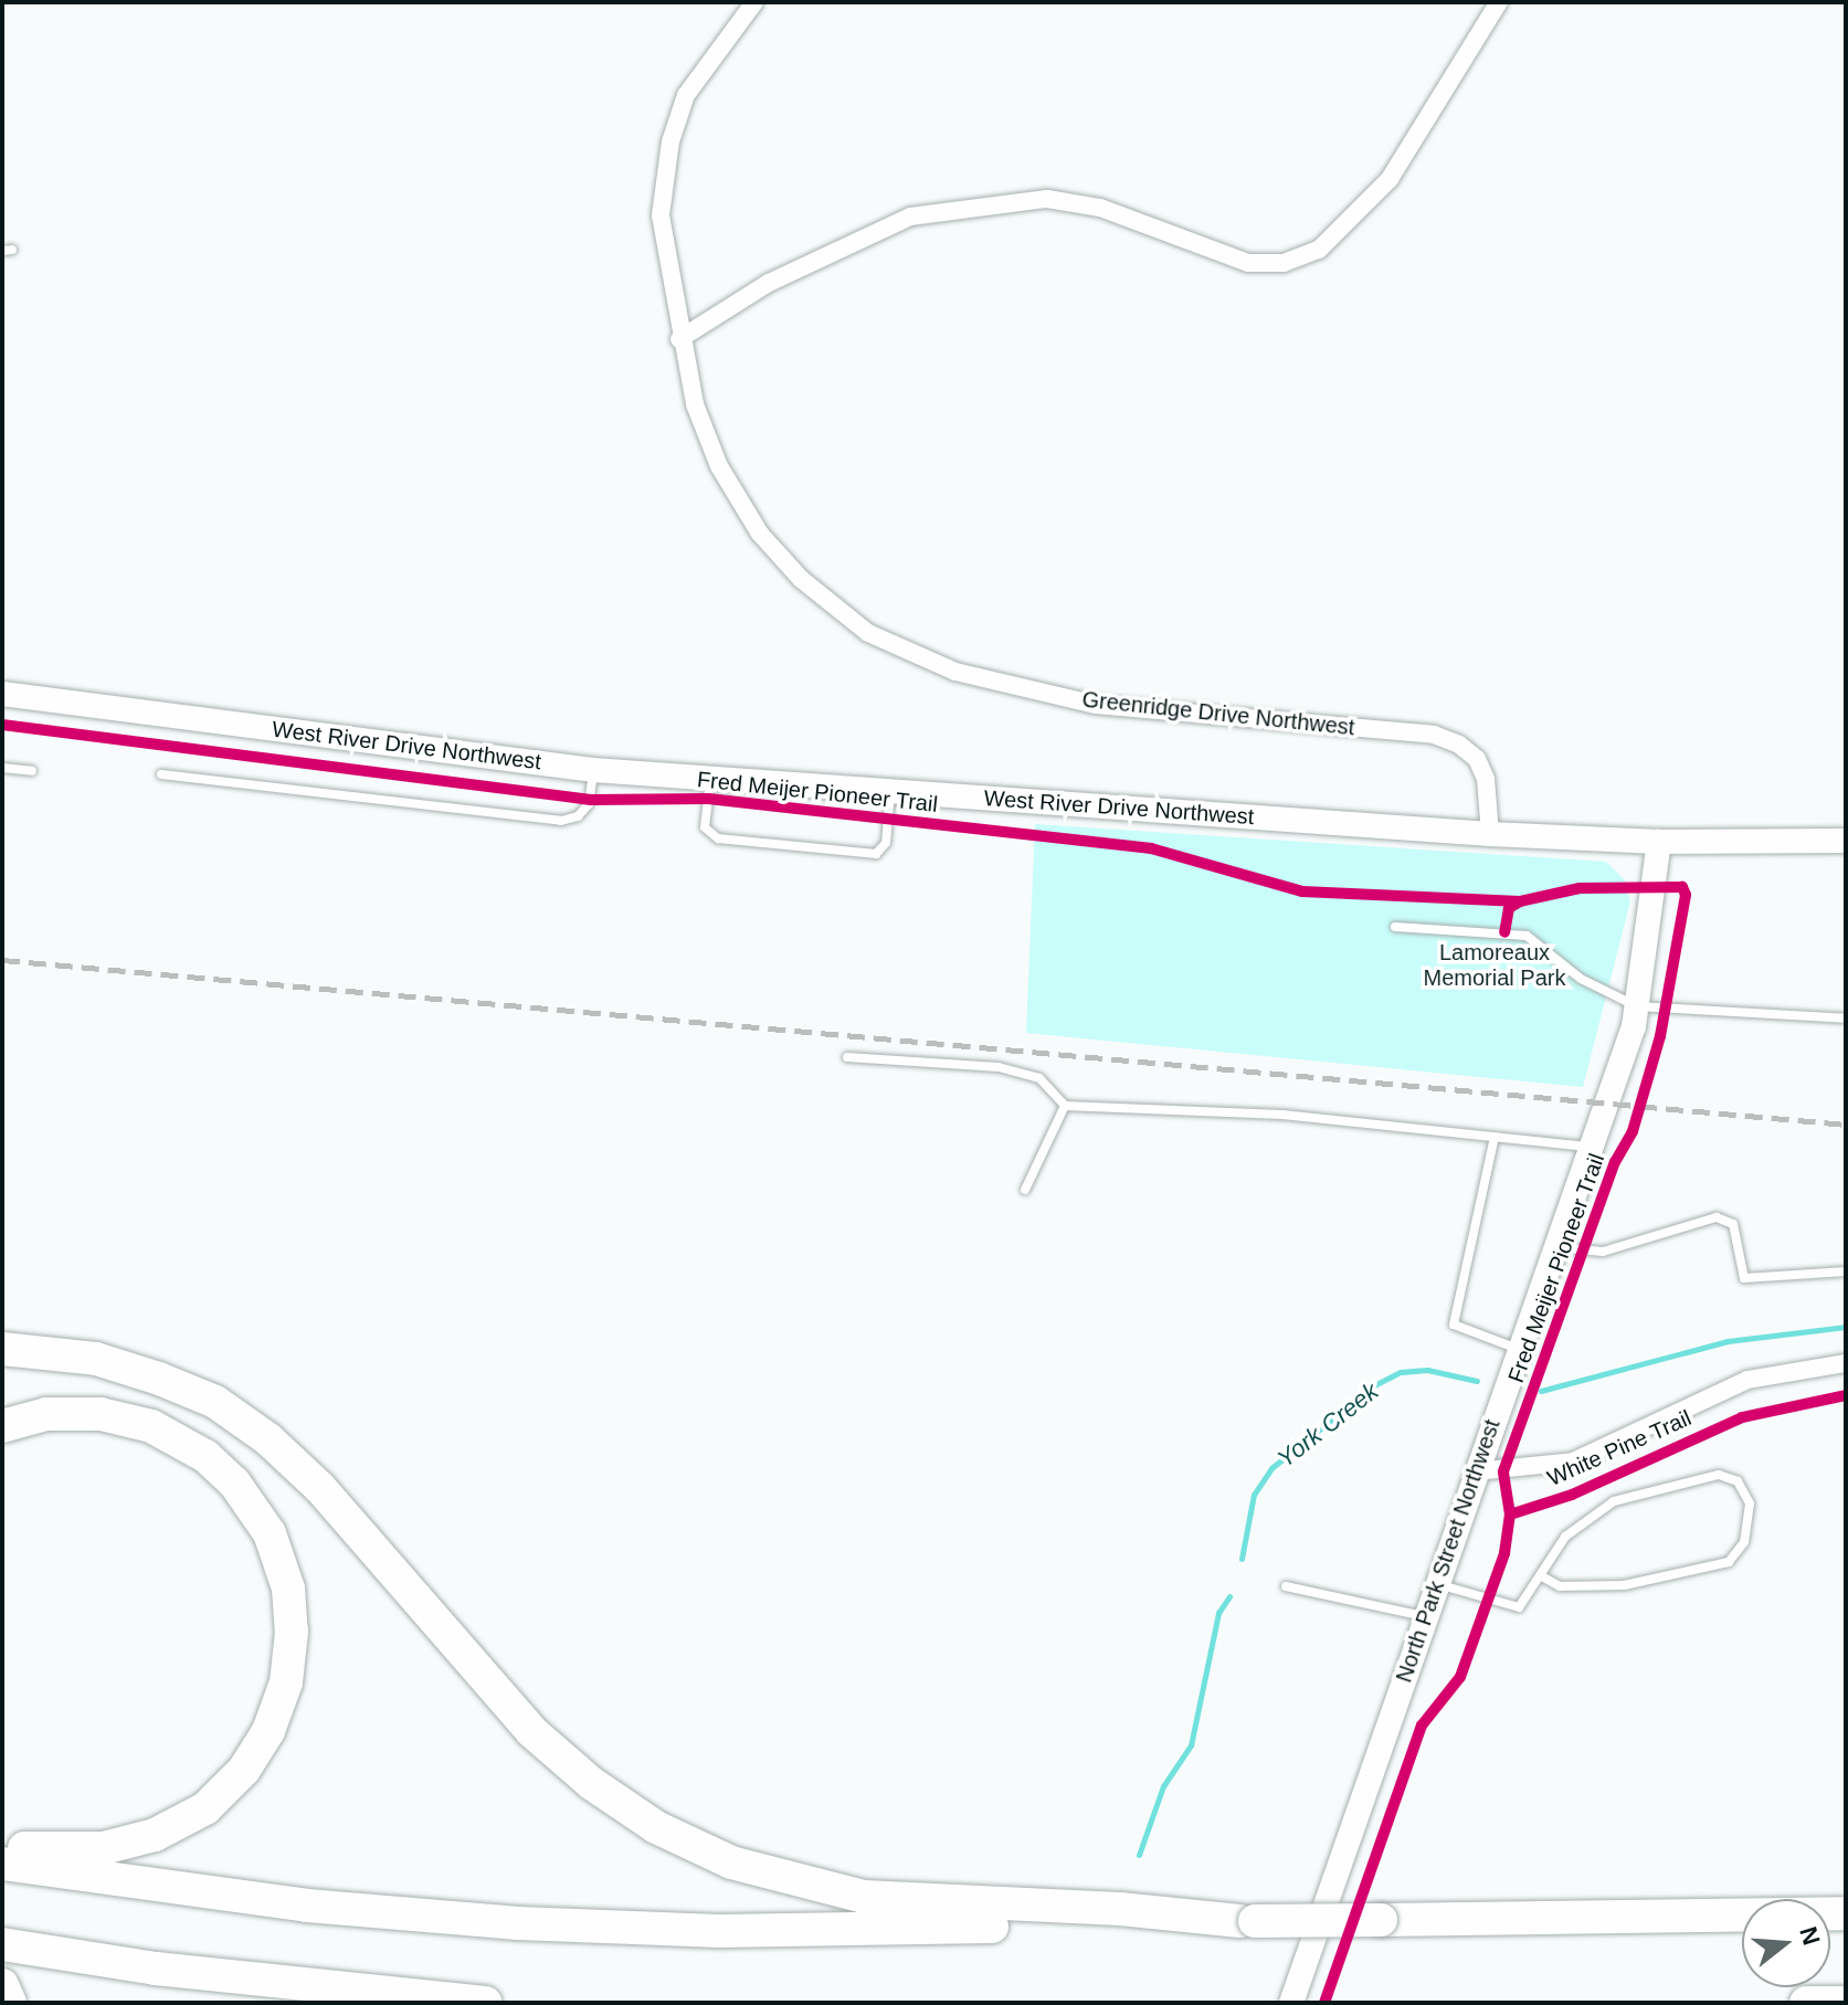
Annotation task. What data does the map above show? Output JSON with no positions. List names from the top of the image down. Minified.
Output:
{"streets":{"main road":["West River Drive Northwest","North Park Street Northwest"],"street":["Greenridge Drive Northwest"],"cycle path":["Fred Meijer Pioneer Trail","White Pine Trail"]},"crossings":[["Greenridge Drive Northwest","West River Drive Northwest"],["West River Drive Northwest","North Park Street Northwest"]],"water":["York Creek"],"parks":["Lamoreaux Memorial Park"],"north":"right"}
